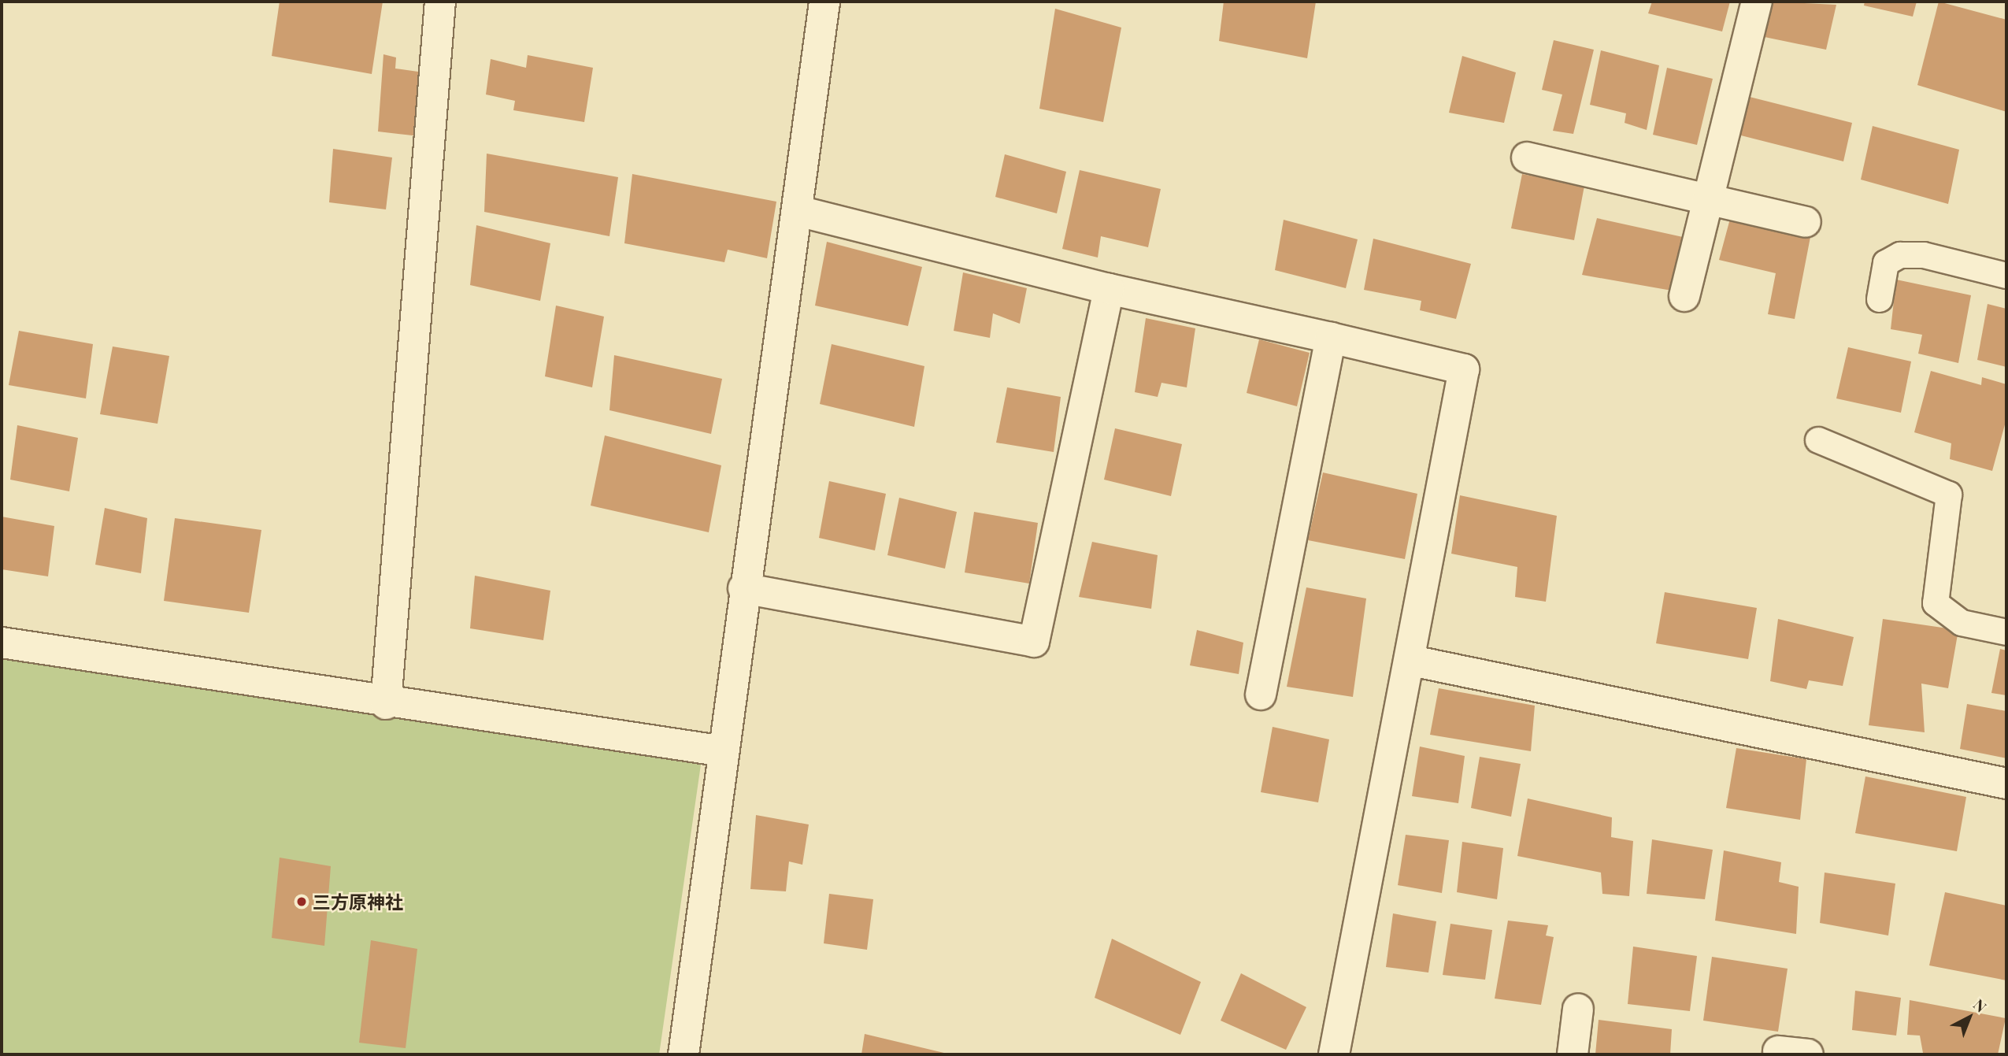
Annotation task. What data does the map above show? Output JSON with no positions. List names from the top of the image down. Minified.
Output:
{"places":["三方原神社"],"north":"top right"}
